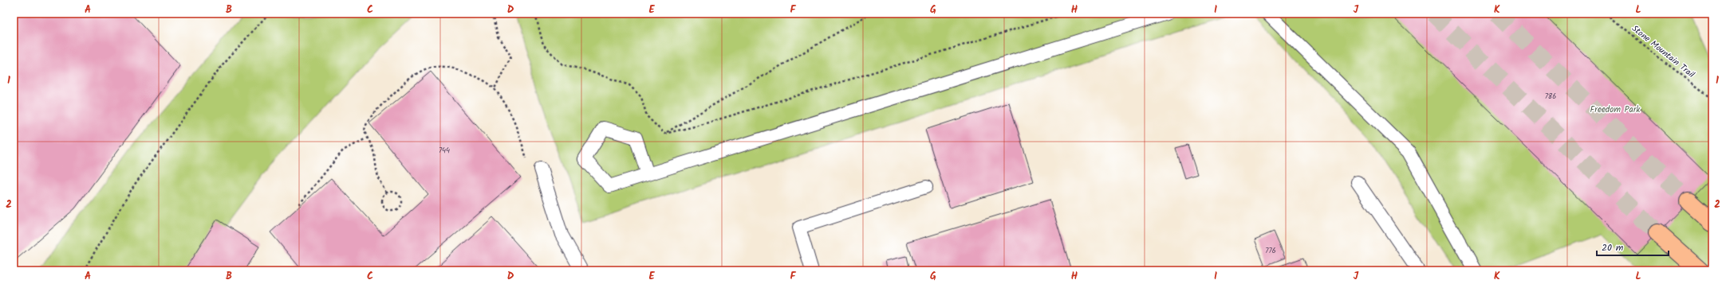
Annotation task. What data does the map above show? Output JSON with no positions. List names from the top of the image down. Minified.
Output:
{"streets":{"path":["Stone Mountain Trail"]},"parks":["Freedom Park"],"house_numbers":["786","744","776"],"scale_bar":"20 m","grid":{"columns":["A","B","C","D","E","F","G","H","I","J","K","L"],"rows":["1","2"]}}
